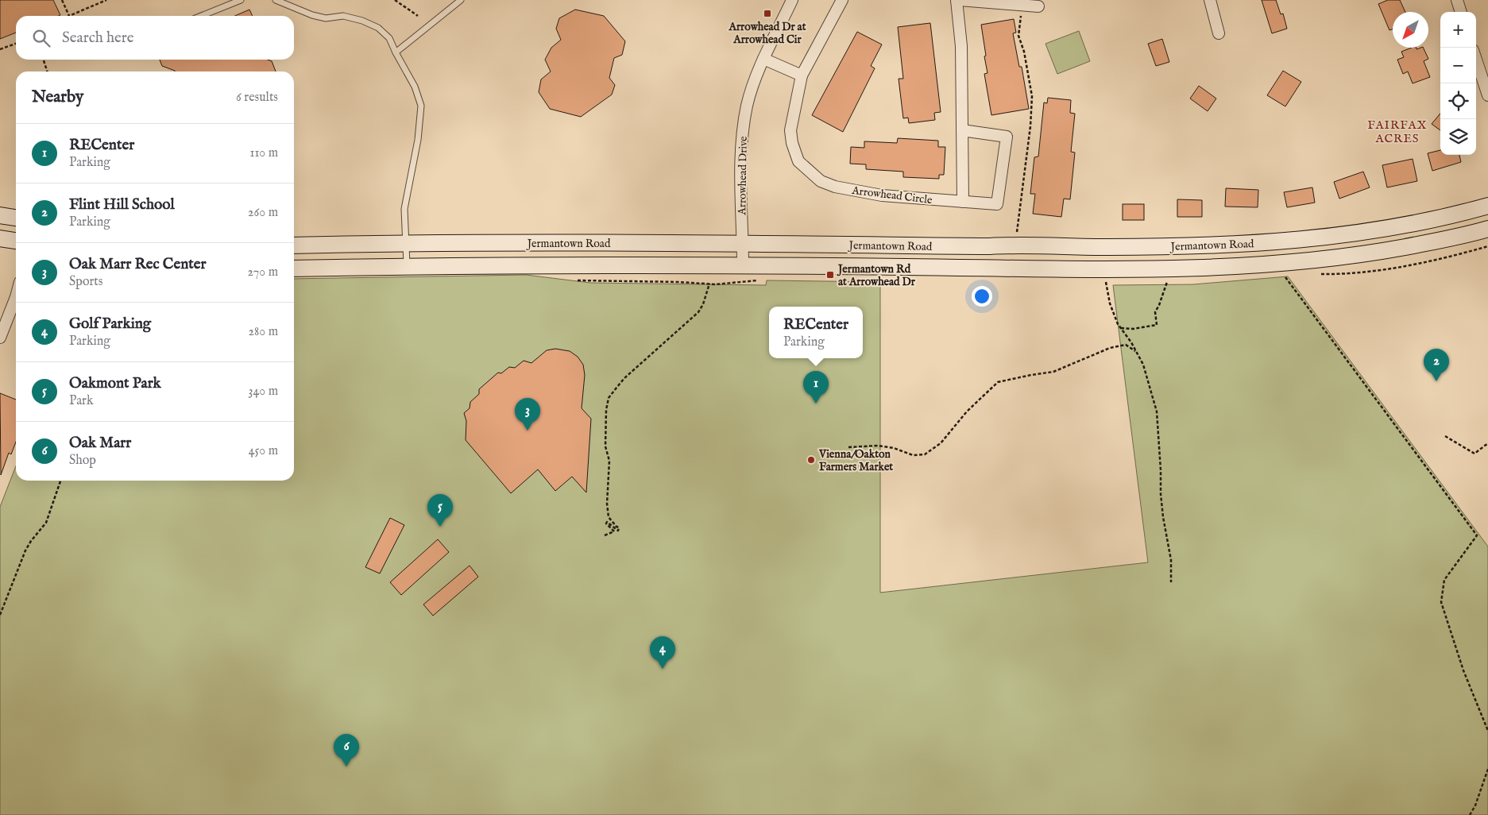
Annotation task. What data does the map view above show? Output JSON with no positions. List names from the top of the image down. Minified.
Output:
{"streets":{"main road":["Jermantown Road"],"street":["Arrowhead Drive","Arrowhead Circle"]},"crossings":[["Arrowhead Drive","Jermantown Road"]],"districts":["FAIRFAX ACRES"],"places":{"transit":["Arrowhead Dr at Arrowhead Cir","Jermantown Rd at Arrowhead Dr"],"other":["Vienna/Oakton Farmers Market"]},"north":"bottom left","page":{"map_buttons":["+","−"],"search":"Search here","heading":["Nearby","6 results"],"list":[{"mark":"1","name":"RECenter","note":"Parking","value":"110 m"},{"mark":"2","name":"Flint Hill School","note":"Parking","value":"260 m"},{"mark":"3","name":"Oak Marr Rec Center","note":"Sports","value":"270 m"},{"mark":"4","name":"Golf Parking","note":"Parking","value":"280 m"},{"mark":"5","name":"Oakmont Park","note":"Park","value":"340 m"},{"mark":"6","name":"Oak Marr","note":"Shop","value":"450 m"}],"popup":["RECenter","Parking"],"pins":["2","1","3","5","4","6"]}}
